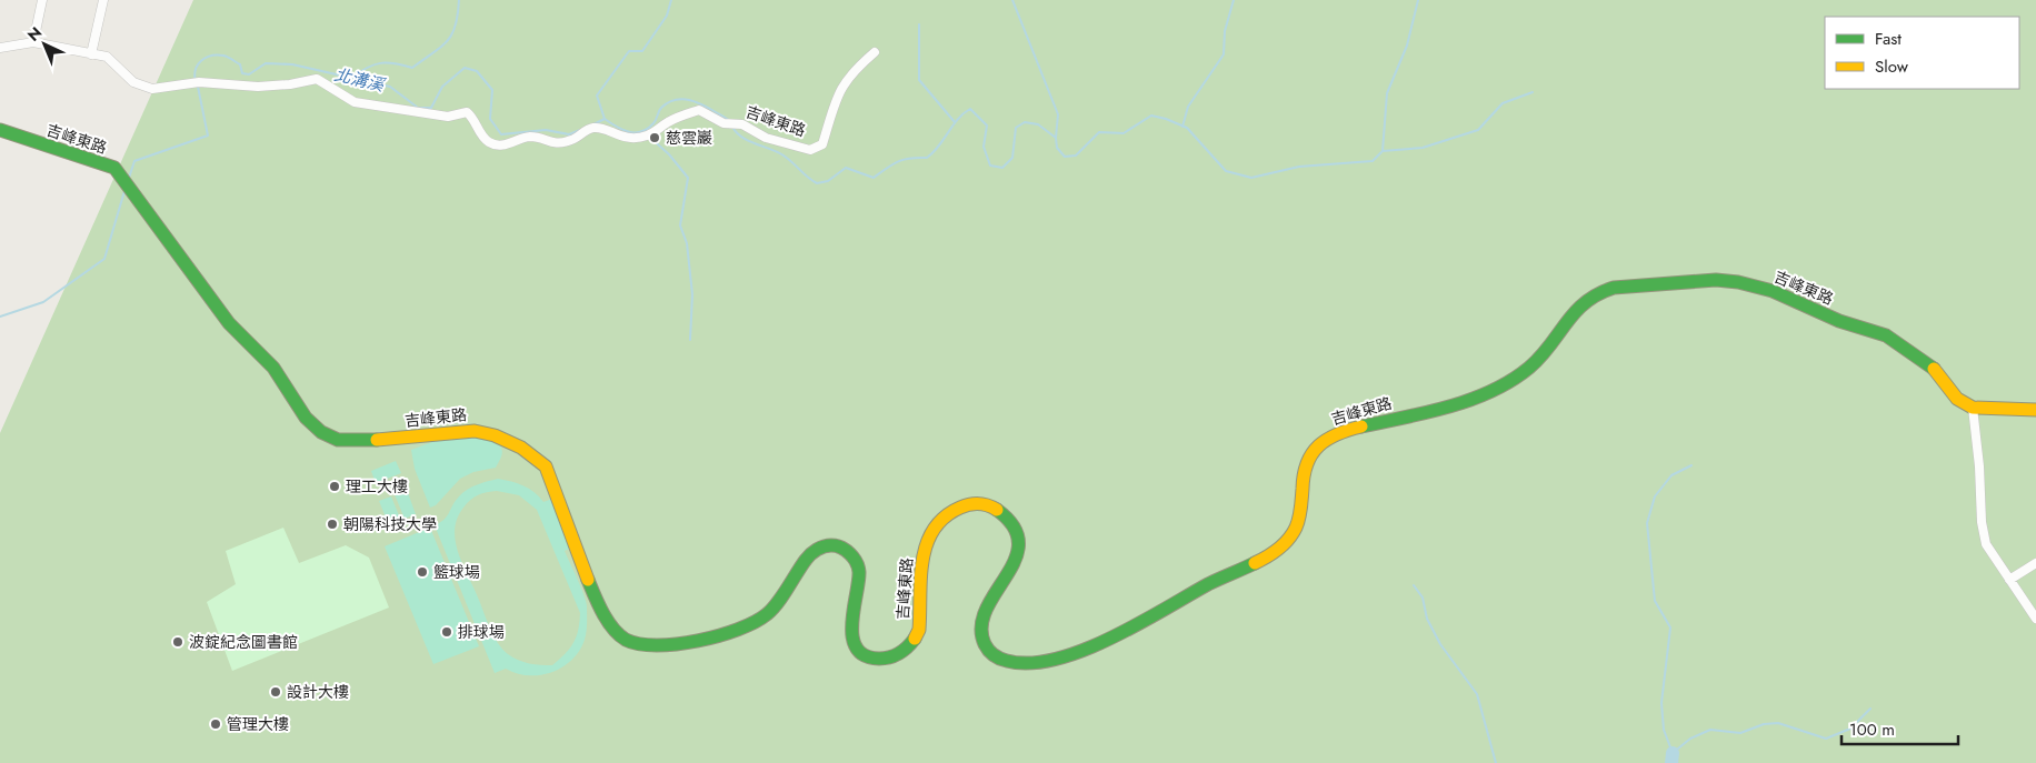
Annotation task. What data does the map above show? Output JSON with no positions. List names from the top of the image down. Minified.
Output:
{"streets":{"street":["吉峰東路"]},"water":["北溝溪"],"places":["慈雲巖","理工大樓","朝陽科技大學","籃球場","排球場","波錠紀念圖書館","設計大樓","管理大樓"],"legend":["Fast","Slow"],"scale_bar":"100 m","north":"top left"}
